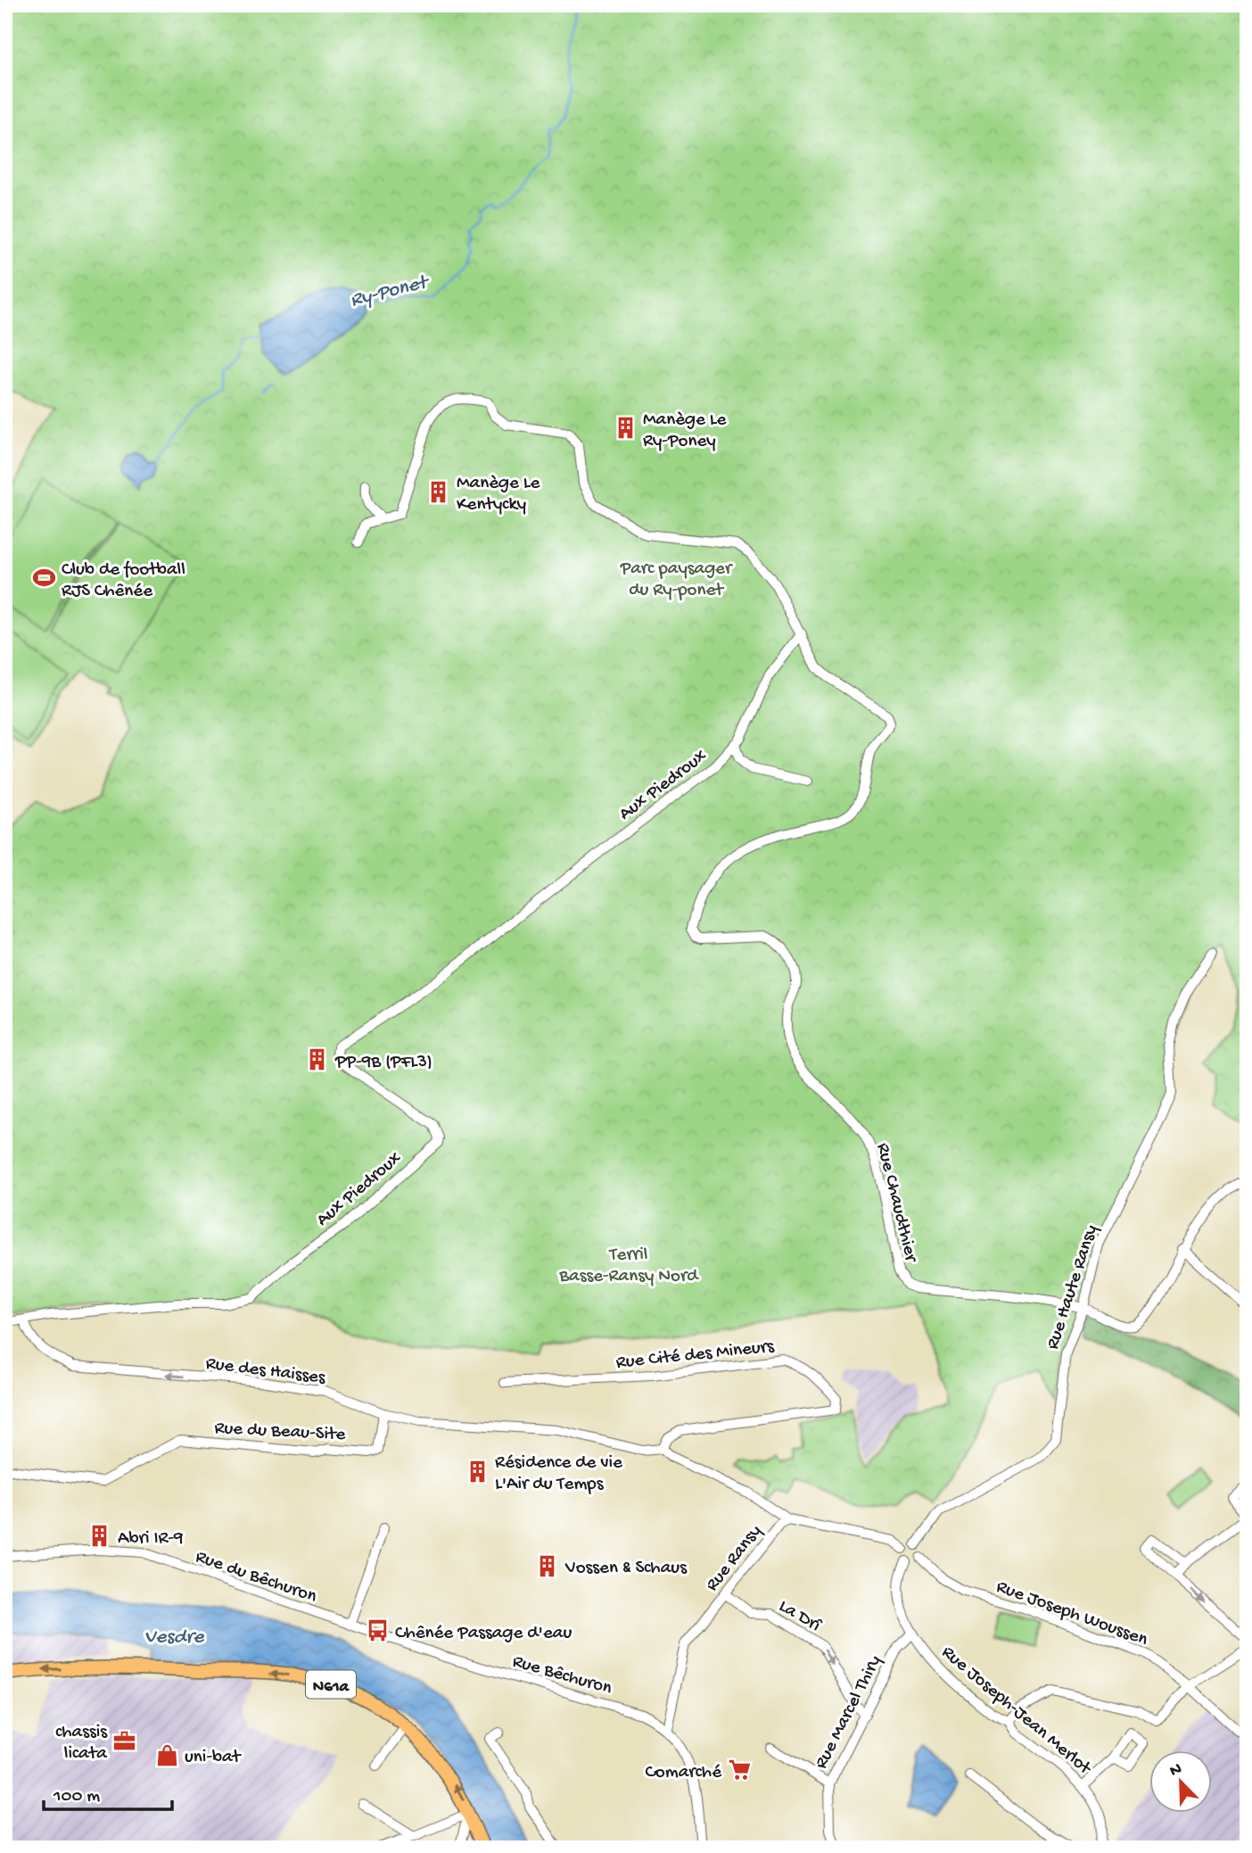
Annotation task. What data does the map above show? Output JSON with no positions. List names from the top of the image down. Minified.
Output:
{"streets":{"main road":["N61a"],"street":["Aux Piedroux","Rue Chaudthier","Rue Haute Ransy","Rue Cité des Mineurs","Rue des Haisses","Rue du Beau-Site","Rue Ransy","Rue du Bêchuron","Rue Joseph Woussen","La Drî","Rue Bêchuron","Rue Joseph-Jean Merlot","Rue Marcel Thiry"]},"crossings":[["Aux Piedroux","Rue Chaudthier"],["Aux Piedroux","Rue des Haisses"],["Rue Chaudthier","Rue Haute Ransy"],["Rue Haute Ransy","Rue Ransy"],["Rue Haute Ransy","Rue Joseph Woussen"],["Rue Haute Ransy","Rue Joseph-Jean Merlot"],["Rue Cité des Mineurs","Rue des Haisses"],["Rue des Haisses","Rue du Beau-Site"],["Rue Ransy","Rue Joseph Woussen"],["Rue Ransy","La Drî"],["Rue Ransy","Rue Bêchuron"],["Rue Ransy","Rue Joseph-Jean Merlot"],["Rue du Bêchuron","Rue Bêchuron"],["Rue Joseph Woussen","Rue Joseph-Jean Merlot"],["La Drî","Rue Marcel Thiry"],["Rue Joseph-Jean Merlot","Rue Marcel Thiry"]],"one_way":["Rue des Haisses","La Drî"],"water":["Ry-Ponet","Vesdre"],"parks":["Parc paysager du Ry-ponet","Terril Basse-Ransy Nord"],"places":{"building":["Manège Le Ry-Poney","Manège Le Kentycky","PP-9B (PFL3)","Résidence de vie L'Air du Temps","Abri IR-9","Vossen & Schaus"],"sports":["Club de football RJS Chênée"],"bus stop":["Chênée Passage d'eau"],"office":["chassis licata"],"shop":["uni-bat"],"supermarket":["Comarché"]},"scale_bar":"100 m","north":"top left"}
